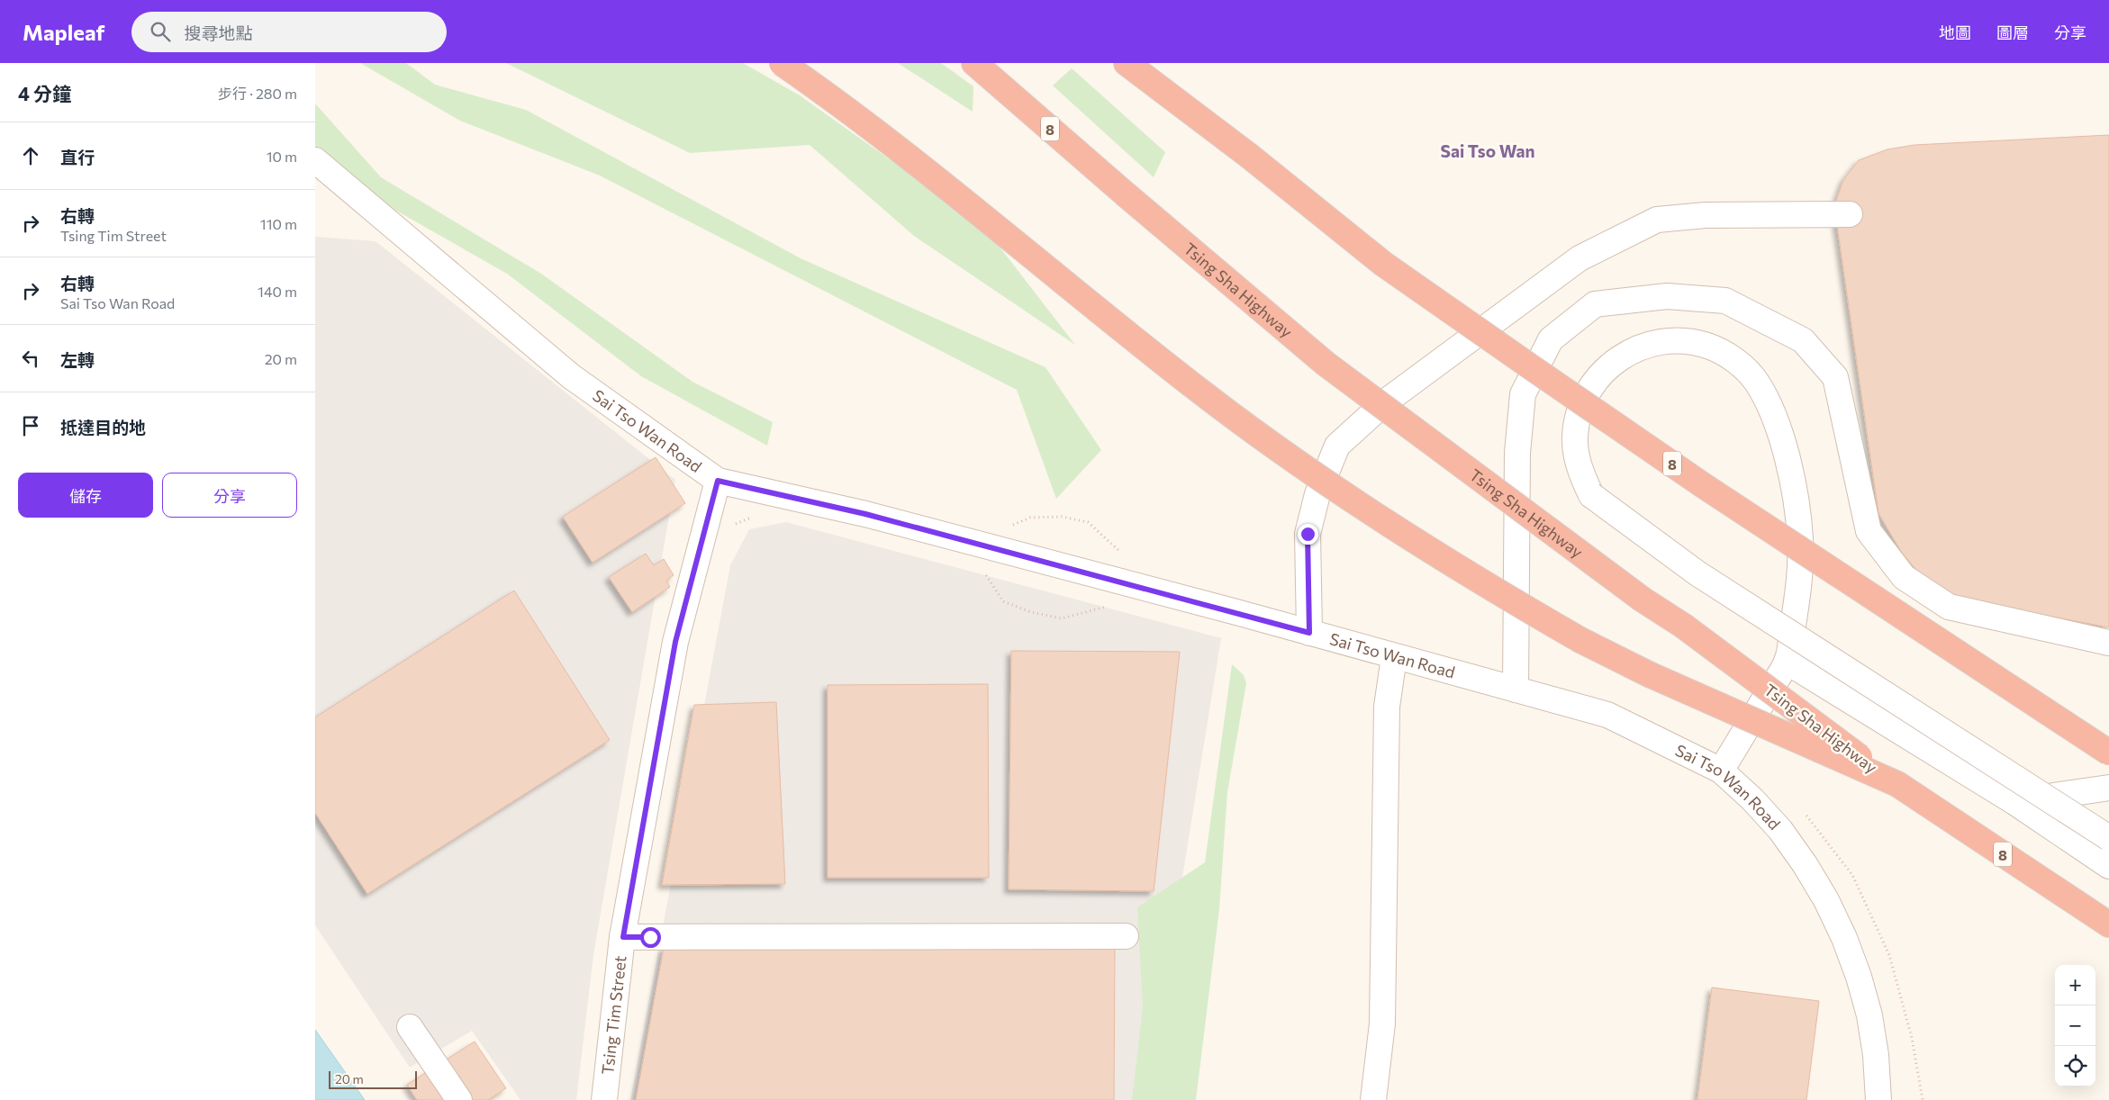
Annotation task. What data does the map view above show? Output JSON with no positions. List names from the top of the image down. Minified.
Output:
{"streets":{"highway":["8","Tsing Sha Highway"],"street":["Sai Tso Wan Road","Tsing Tim Street"]},"crossings":[["Sai Tso Wan Road","Tsing Tim Street"]],"districts":["Sai Tso Wan"],"scale_bar":"20 m","page":{"header":"Mapleaf","search":"搜尋地點","nav":["地圖","圖層","分享"],"heading":["4 分鐘","步行 · 280 m"],"list":[["直行","10 m"],["右轉","Tsing Tim Street","110 m"],["右轉","Sai Tso Wan Road","140 m"],["左轉","20 m"],"抵達目的地"],"buttons":["儲存","分享"],"map_buttons":["+","−"],"scale":"20 m"}}
